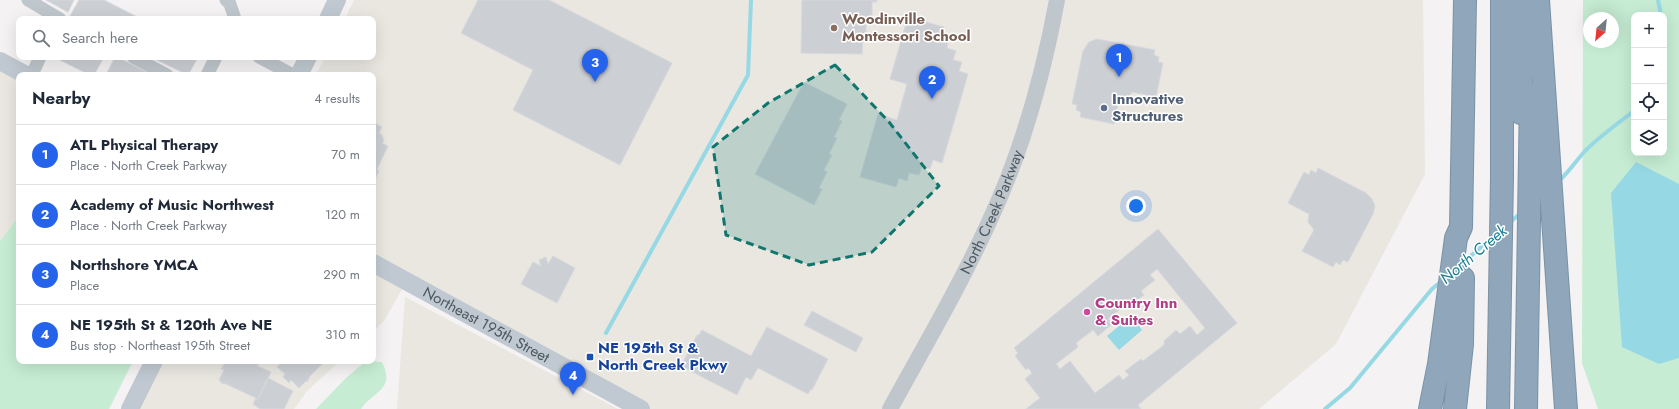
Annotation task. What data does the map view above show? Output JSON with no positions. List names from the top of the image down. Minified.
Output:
{"streets":{"main road":["Northeast 195th Street"],"street":["North Creek Parkway"]},"water":["North Creek"],"places":{"other":["Woodinville Montessori School","Innovative Structures","Country Inn & Suites"],"transit":["NE 195th St & North Creek Pkwy"]},"north":"bottom left","page":{"map_buttons":["+","−"],"search":"Search here","pins":["1","3","2","4"],"heading":["Nearby","4 results"],"list":[{"mark":"1","name":"ATL Physical Therapy","note":"Place · North Creek Parkway","value":"70 m"},{"mark":"2","name":"Academy of Music Northwest","note":"Place · North Creek Parkway","value":"120 m"},{"mark":"3","name":"Northshore YMCA","note":"Place","value":"290 m"},{"mark":"4","name":"NE 195th St & 120th Ave NE","note":"Bus stop · Northeast 195th Street","value":"310 m"}]}}
